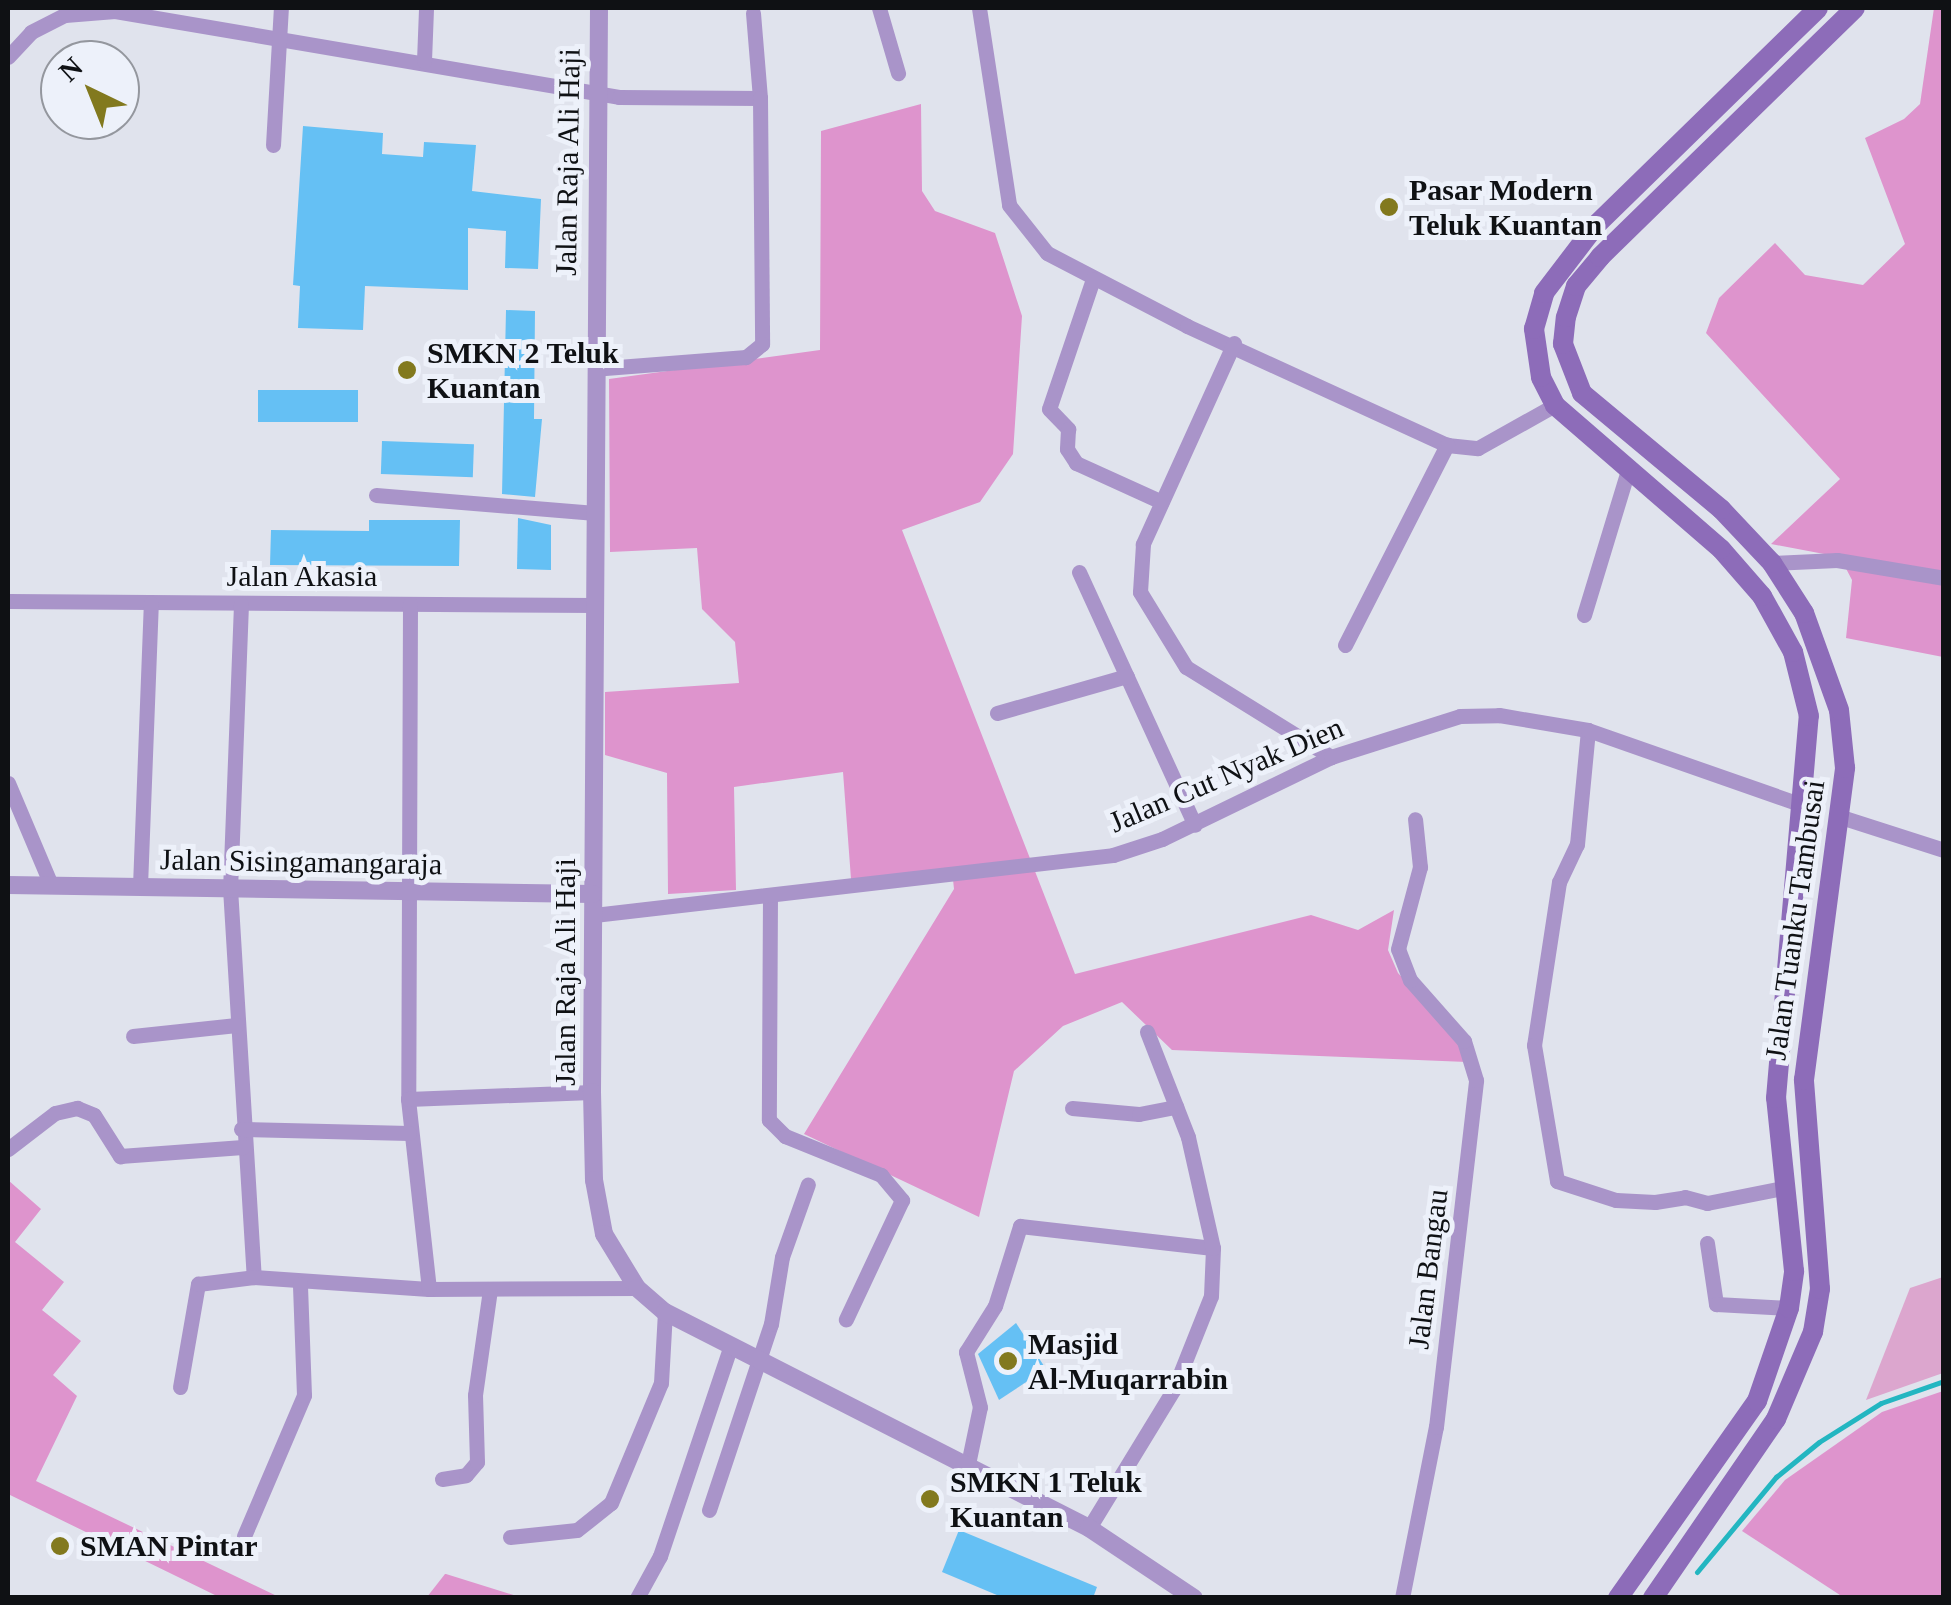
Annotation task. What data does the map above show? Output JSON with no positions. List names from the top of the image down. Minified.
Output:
{"streets":{"main road":["Jalan Tuanku Tambusai"],"street":["Jalan Raja Ali Haji","Jalan Akasia","Jalan Cut Nyak Dien","Jalan Sisingamangaraja","Jalan Bangau"]},"crossings":[["Jalan Raja Ali Haji","Jalan Akasia"],["Jalan Raja Ali Haji","Jalan Cut Nyak Dien"],["Jalan Raja Ali Haji","Jalan Sisingamangaraja"],["Jalan Cut Nyak Dien","Jalan Tuanku Tambusai"]],"places":["Pasar Modern Teluk Kuantan","SMKN 2 Teluk Kuantan","Masjid Al-Muqarrabin","SMKN 1 Teluk Kuantan","SMAN Pintar"],"north":"top left"}
